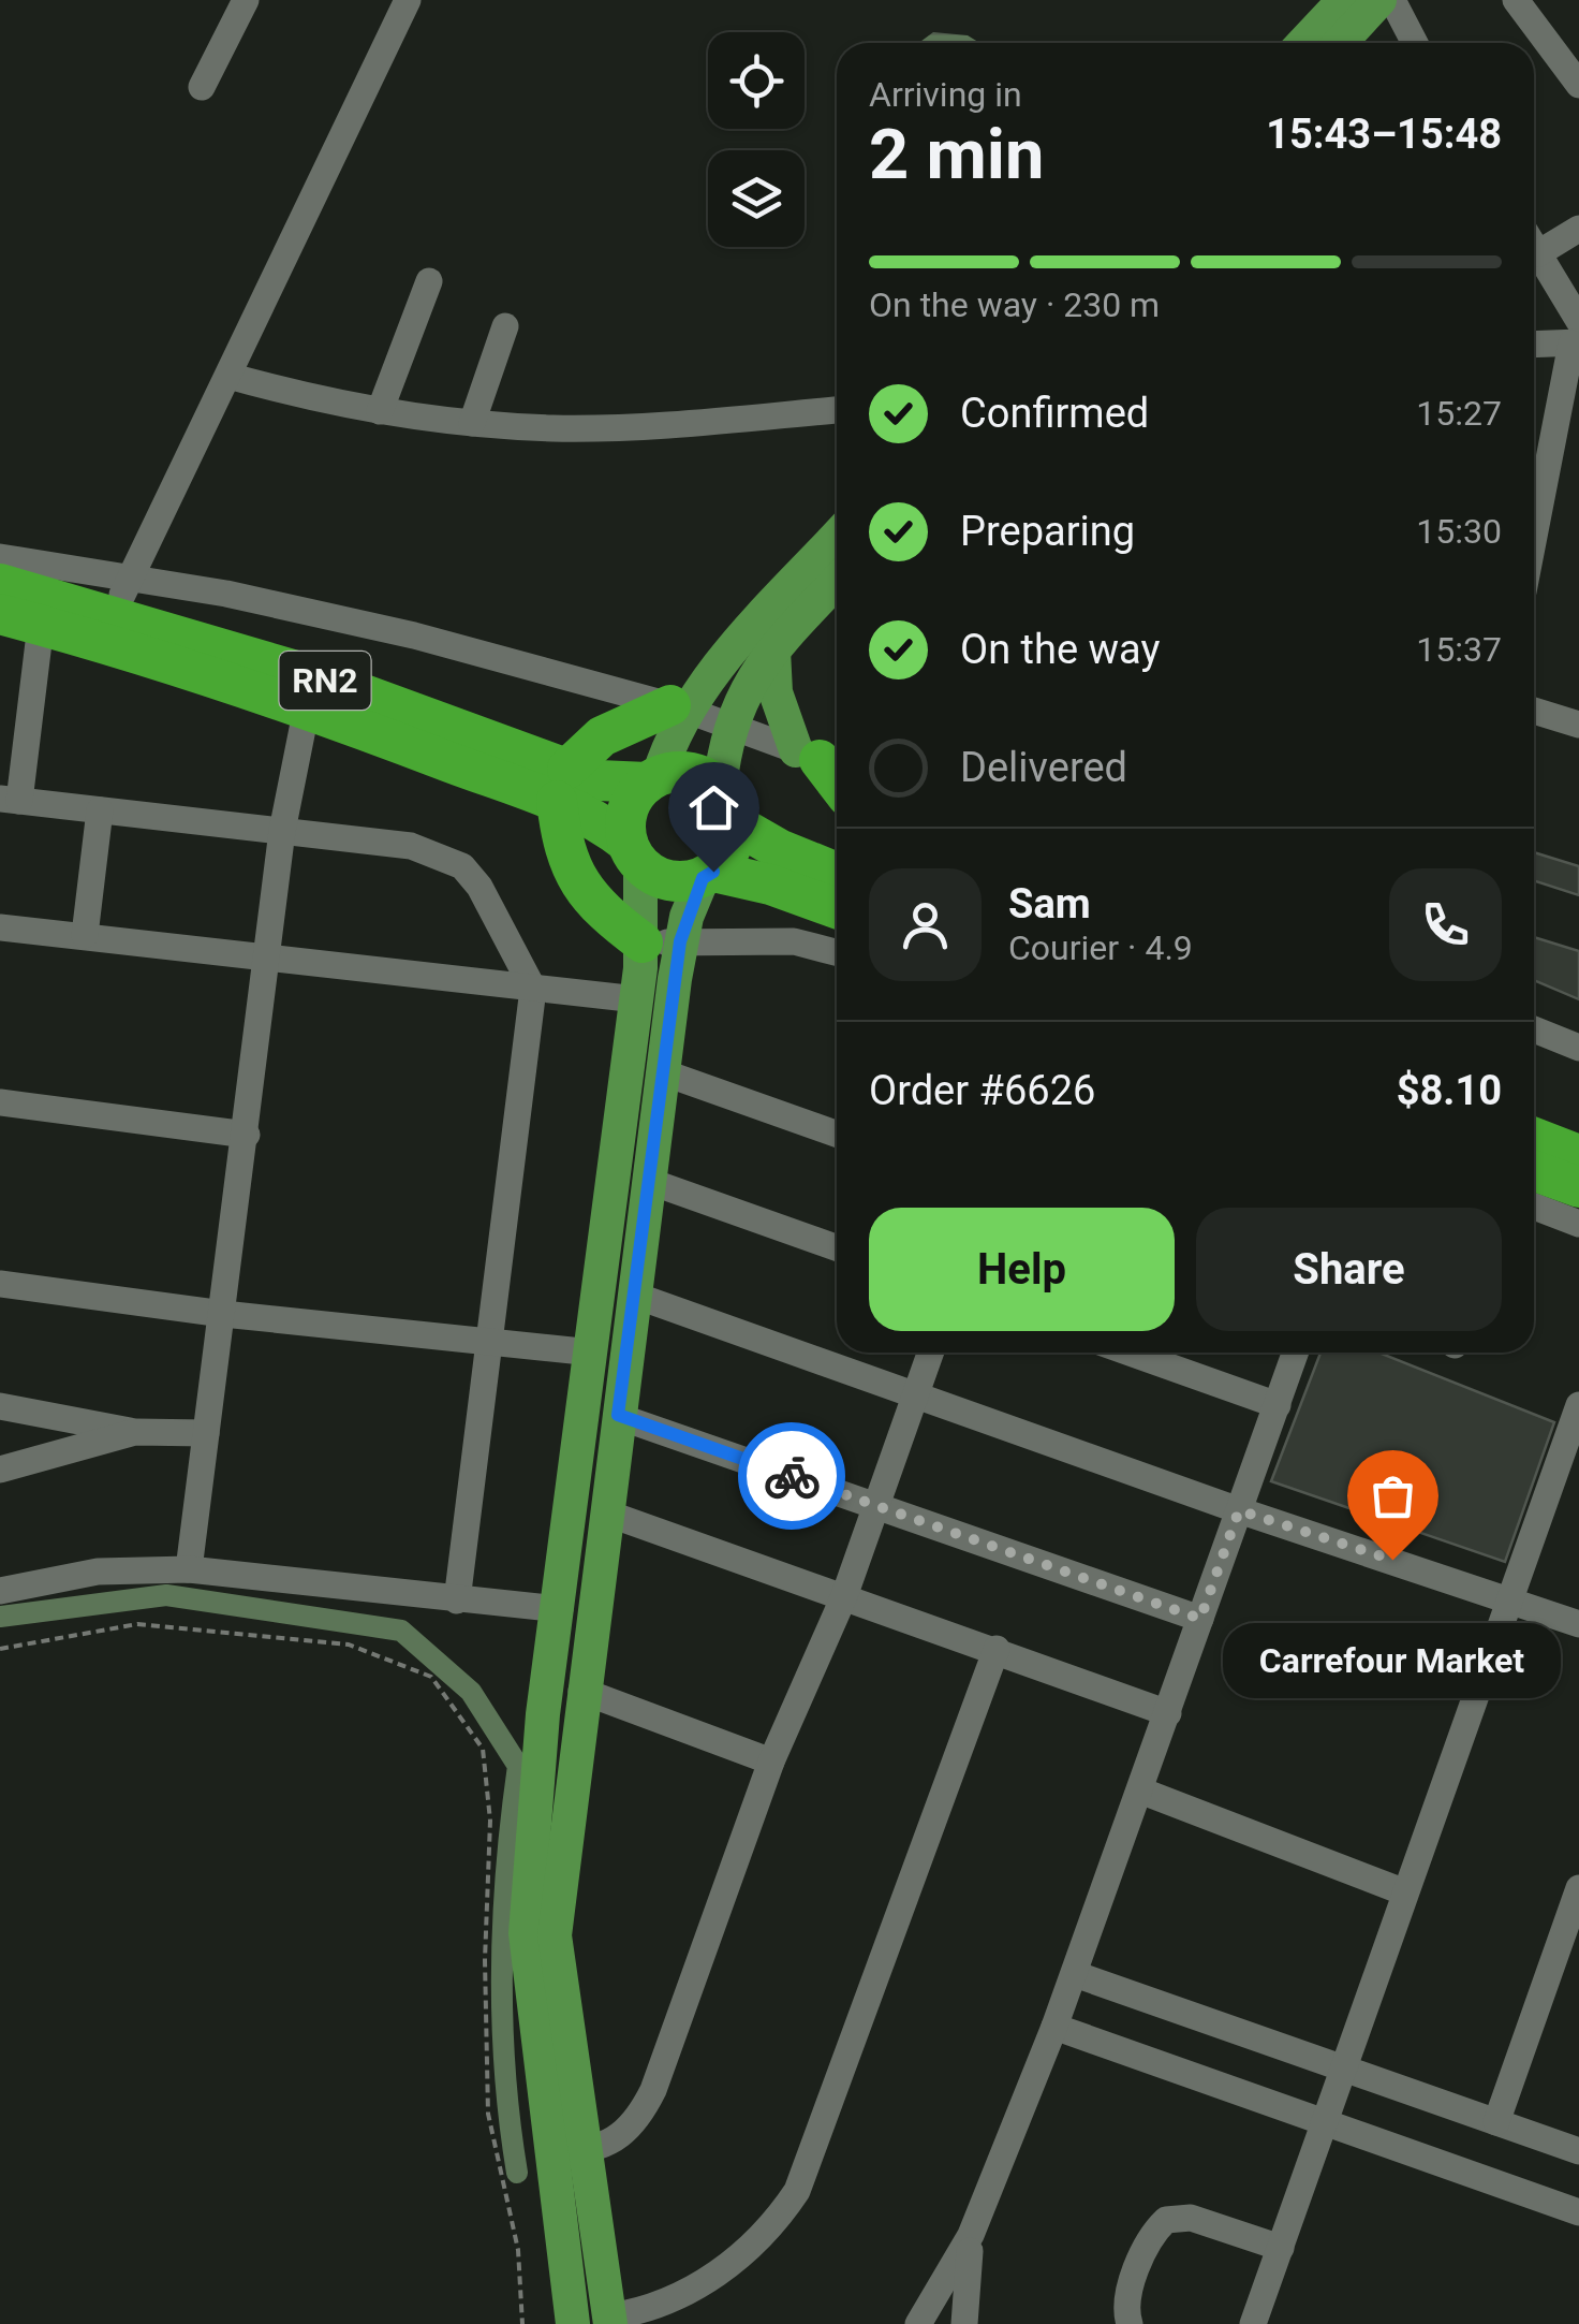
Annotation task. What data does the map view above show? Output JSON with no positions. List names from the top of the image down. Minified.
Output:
{"streets":{"highway":["RN2"]},"places":["Carrefour Market"],"page":{"heading":["2 min","Arriving in","15:43–15:48"],"panel":["Sam","Courier · 4.9","Order #6626","$8.10"],"bar":"On the way · 230 m","list":[["Confirmed","15:27"],["Preparing","15:30"],["On the way","15:37"],"Delivered"],"buttons":["Help","Share"],"bubble":"Carrefour Market"}}
